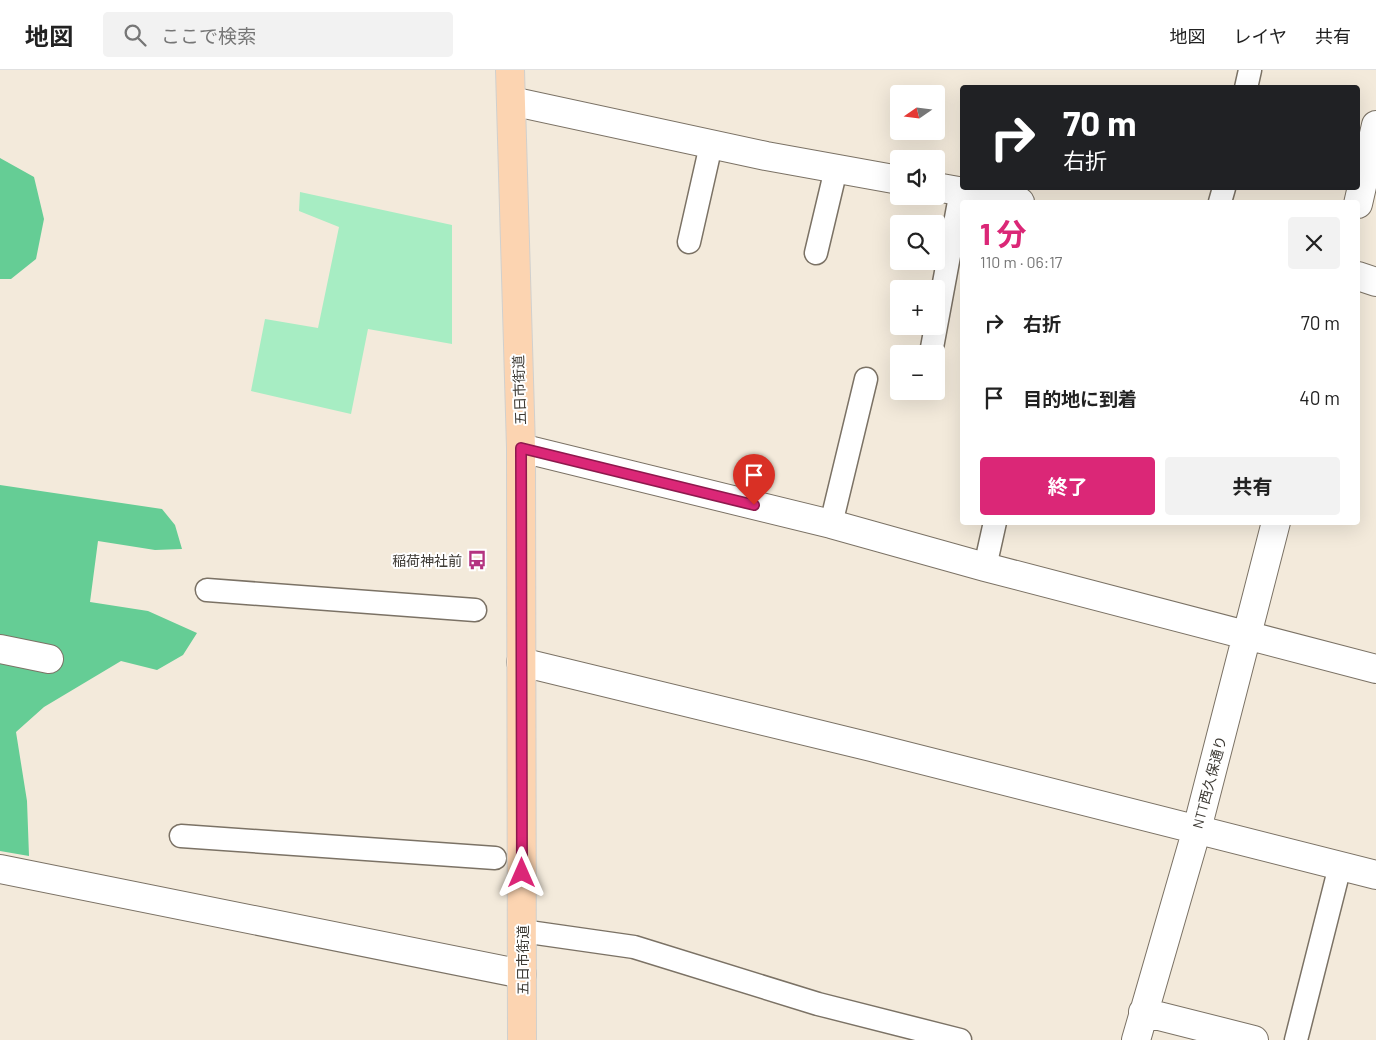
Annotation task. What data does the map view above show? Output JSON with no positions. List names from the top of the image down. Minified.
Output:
{"streets":{"main road":["五日市街道"],"street":["NTT西久保通り"]},"places":{"bus stop":["稲荷神社前"]},"north":"left","page":{"header":"地図","search":"ここで検索","nav":["地図","レイヤ","共有"],"map_buttons":["+","−"],"turn":["70 m","右折"],"heading":["1 分","110 m · 06:17"],"list":[{"name":"右折","value":"70 m"},{"name":"目的地に到着","value":"40 m"}],"buttons":["終了","共有"]}}
